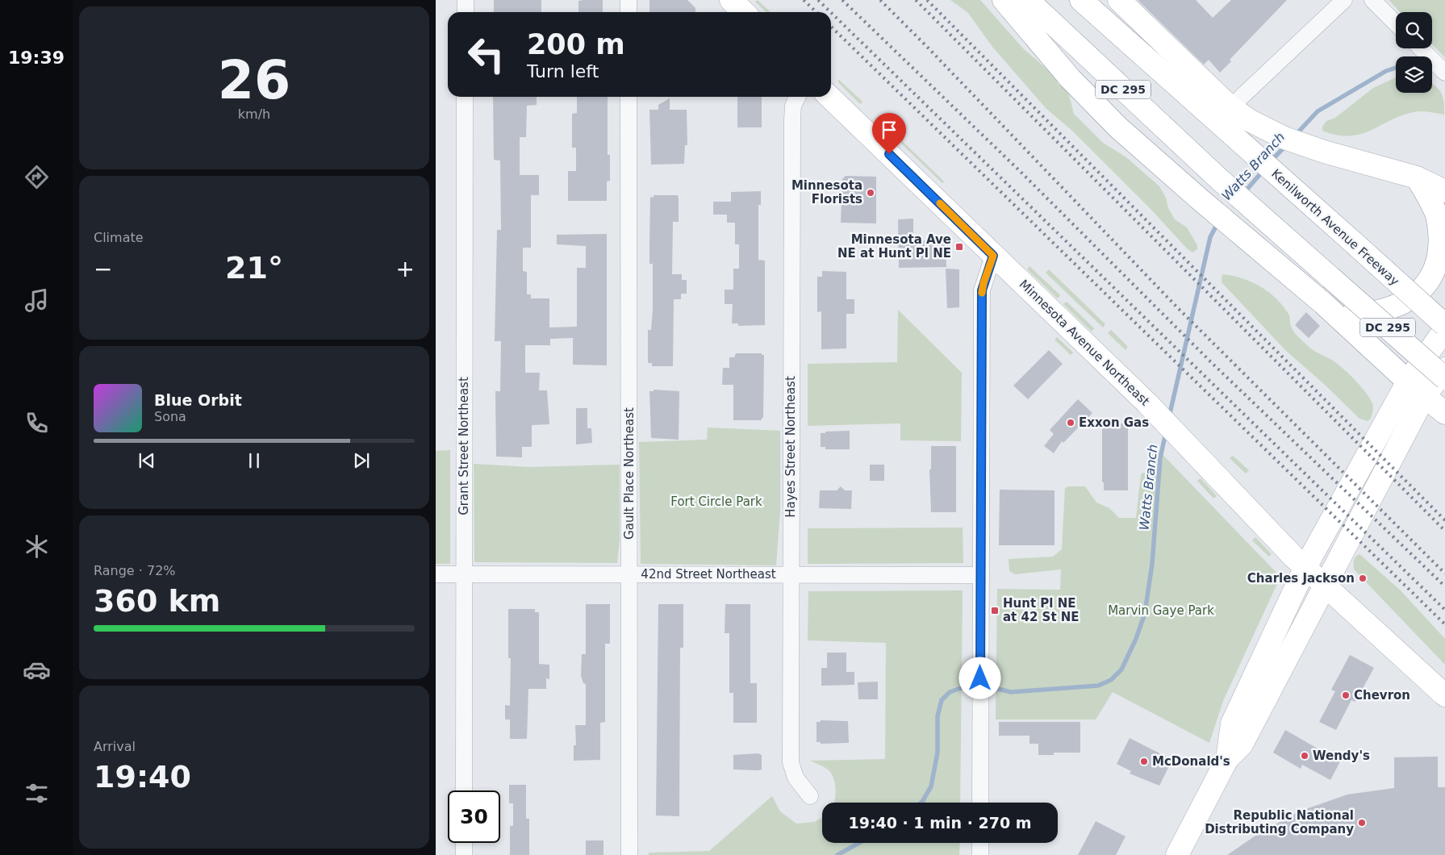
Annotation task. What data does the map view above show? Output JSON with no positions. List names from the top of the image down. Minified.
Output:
{"streets":{"main road":["DC 295","Kenilworth Avenue Freeway","Minnesota Avenue Northeast"],"street":["Grant Street Northeast","Hayes Street Northeast","Gault Place Northeast","42nd Street Northeast"]},"crossings":[["Grant Street Northeast","42nd Street Northeast"],["Hayes Street Northeast","42nd Street Northeast"],["Gault Place Northeast","42nd Street Northeast"]],"water":["Watts Branch"],"parks":["Fort Circle Park","Marvin Gaye Park"],"places":{"other":["Minnesota Florists","Exxon Gas","Charles Jackson","Chevron","Wendy's","McDonald's","Republic National Distributing Company"],"transit":["Minnesota Ave NE at Hunt Pl NE","Hunt Pl NE at 42 St NE"]},"page":{"tabs":"19:39","tile":[["26","km/h"],"Climate",["Range · 72%","360 km"],["Arrival","19:40"]],"turn":["200 m","Turn left"],"heat":["−","21°","+"],"song":["Blue Orbit","Sona"],"limit":"30","trip":"19:40 · 1 min · 270 m"}}
